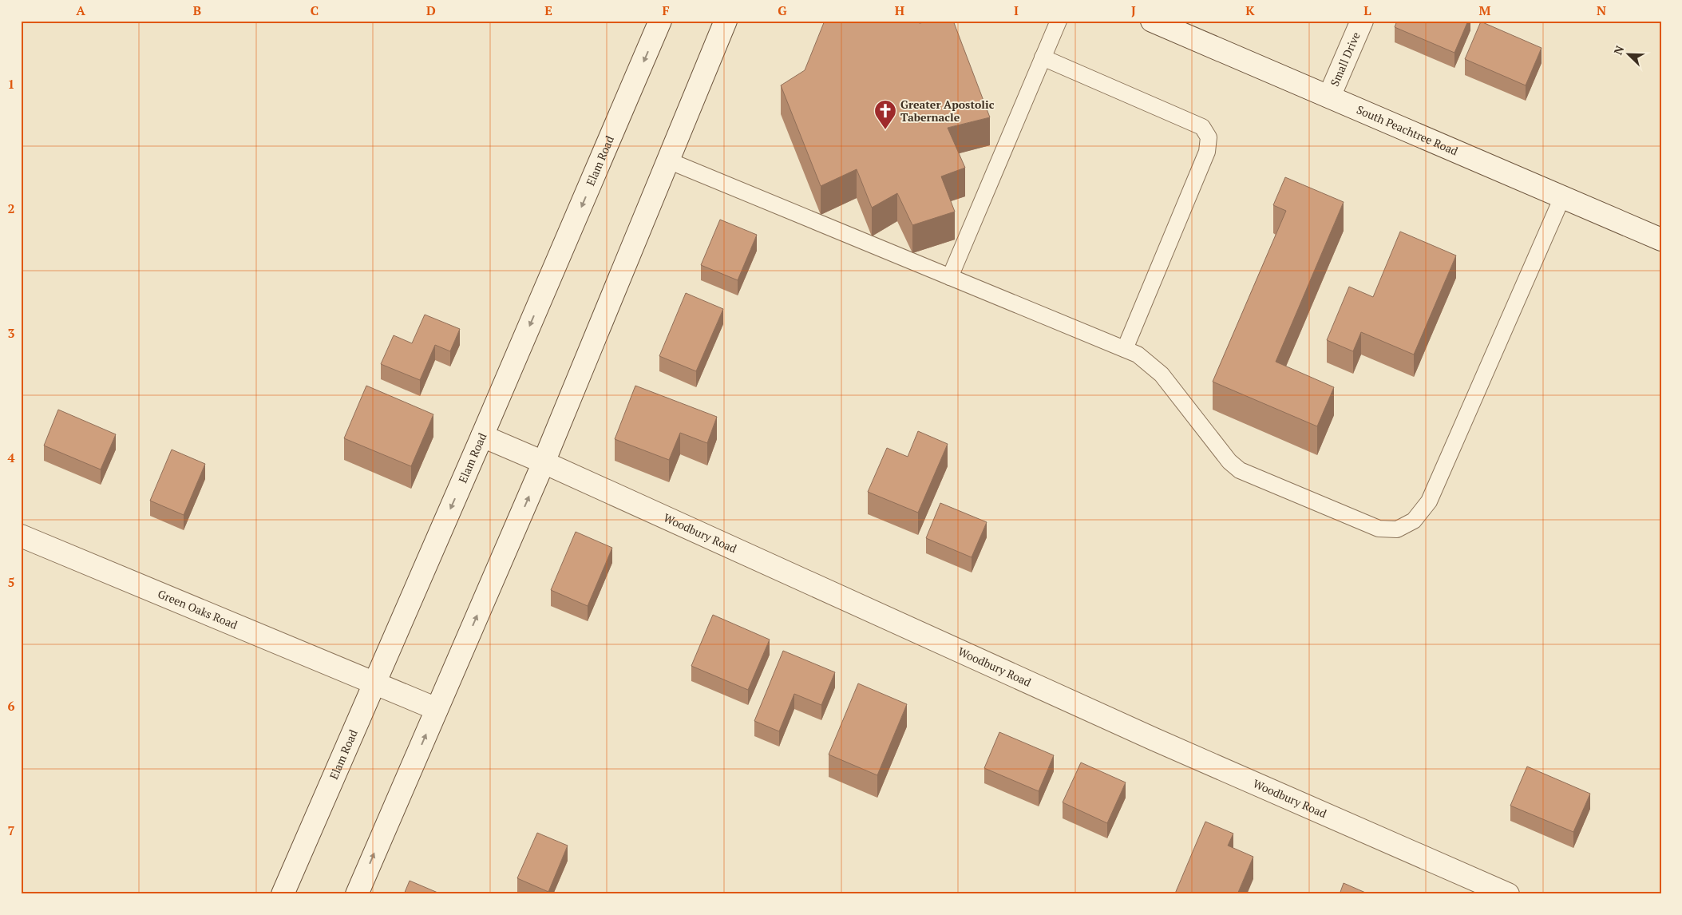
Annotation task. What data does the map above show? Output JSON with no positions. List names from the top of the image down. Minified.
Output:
{"streets":{"main road":["Small Drive","South Peachtree Road","Elam Road","Woodbury Road","Green Oaks Road"]},"crossings":[["Small Drive","South Peachtree Road"],["Elam Road","Woodbury Road"],["Elam Road","Green Oaks Road"]],"places":{"church":["Greater Apostolic Tabernacle"]},"north":"top left","grid":{"columns":["A","B","C","D","E","F","G","H","I","J","K","L","M","N"],"rows":["1","2","3","4","5","6","7"]}}
